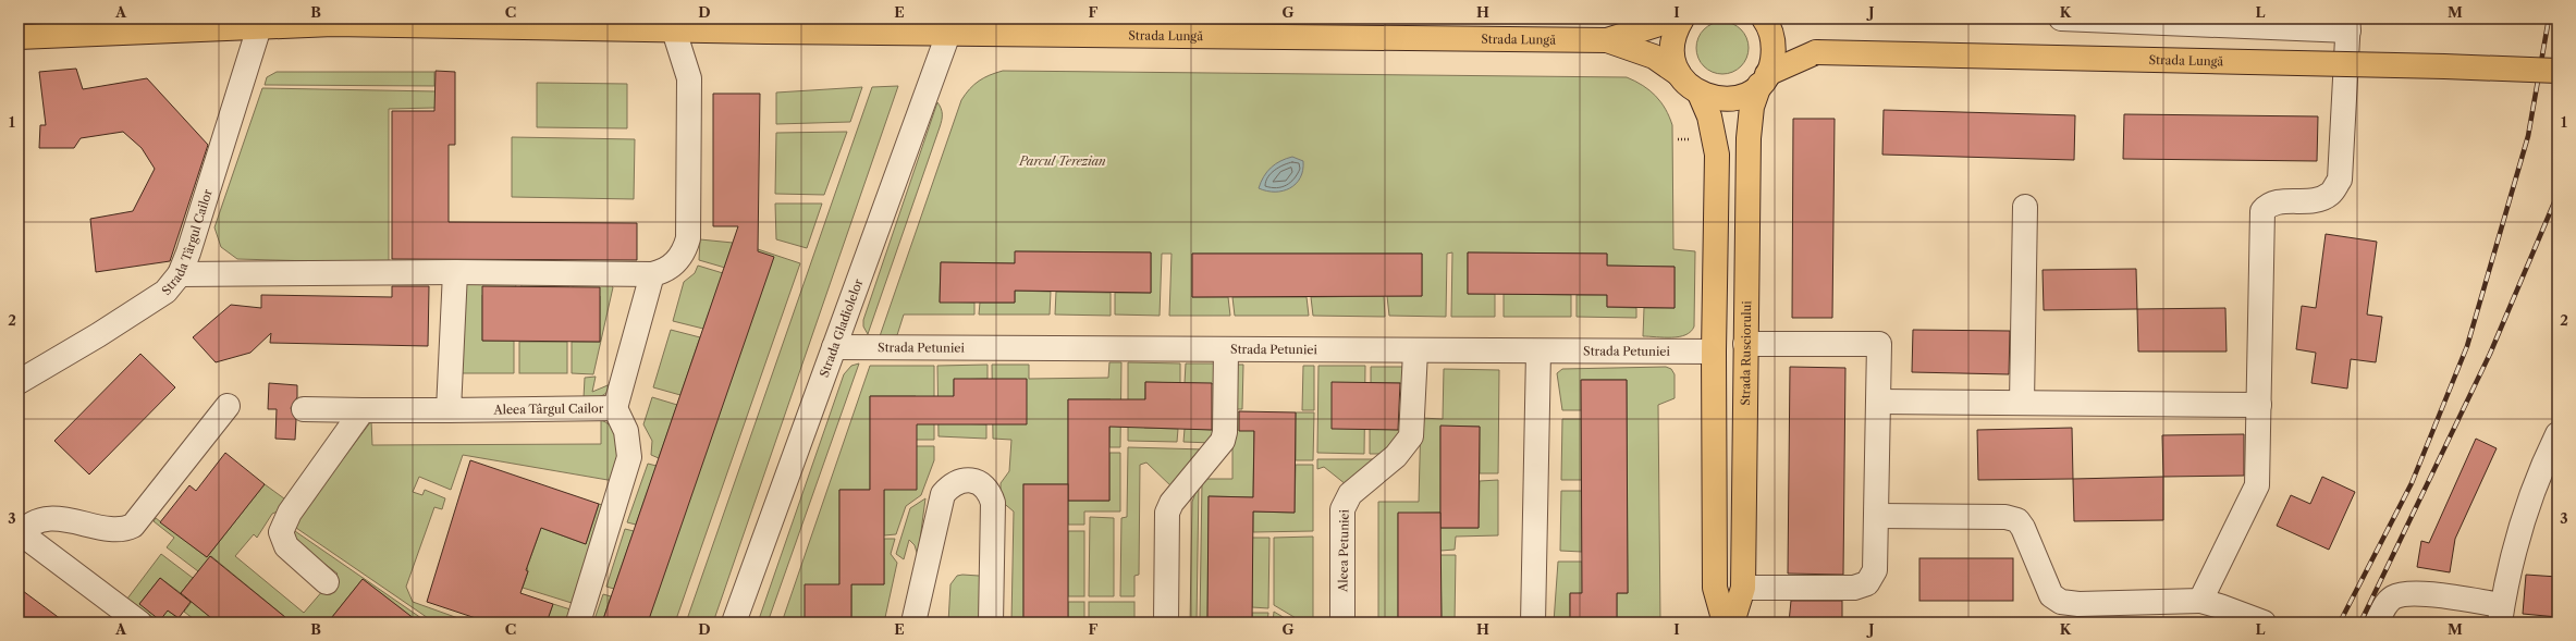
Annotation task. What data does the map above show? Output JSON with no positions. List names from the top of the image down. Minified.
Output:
{"streets":{"main road":["Strada Lungă","Strada Rusciorului"],"street":["Strada Târgul Cailor","Strada Gladiolelor","Strada Petuniei","Aleea Târgul Cailor","Aleea Petuniei"]},"crossings":[["Strada Lungă","Strada Târgul Cailor"],["Strada Lungă","Strada Gladiolelor"],["Strada Lungă","Strada Rusciorului"],["Strada Gladiolelor","Strada Petuniei"],["Strada Petuniei","Aleea Petuniei"]],"parks":["Parcul Terezian"],"grid":{"columns":["A","B","C","D","E","F","G","H","I","J","K","L","M"],"rows":["1","2","3"]}}
